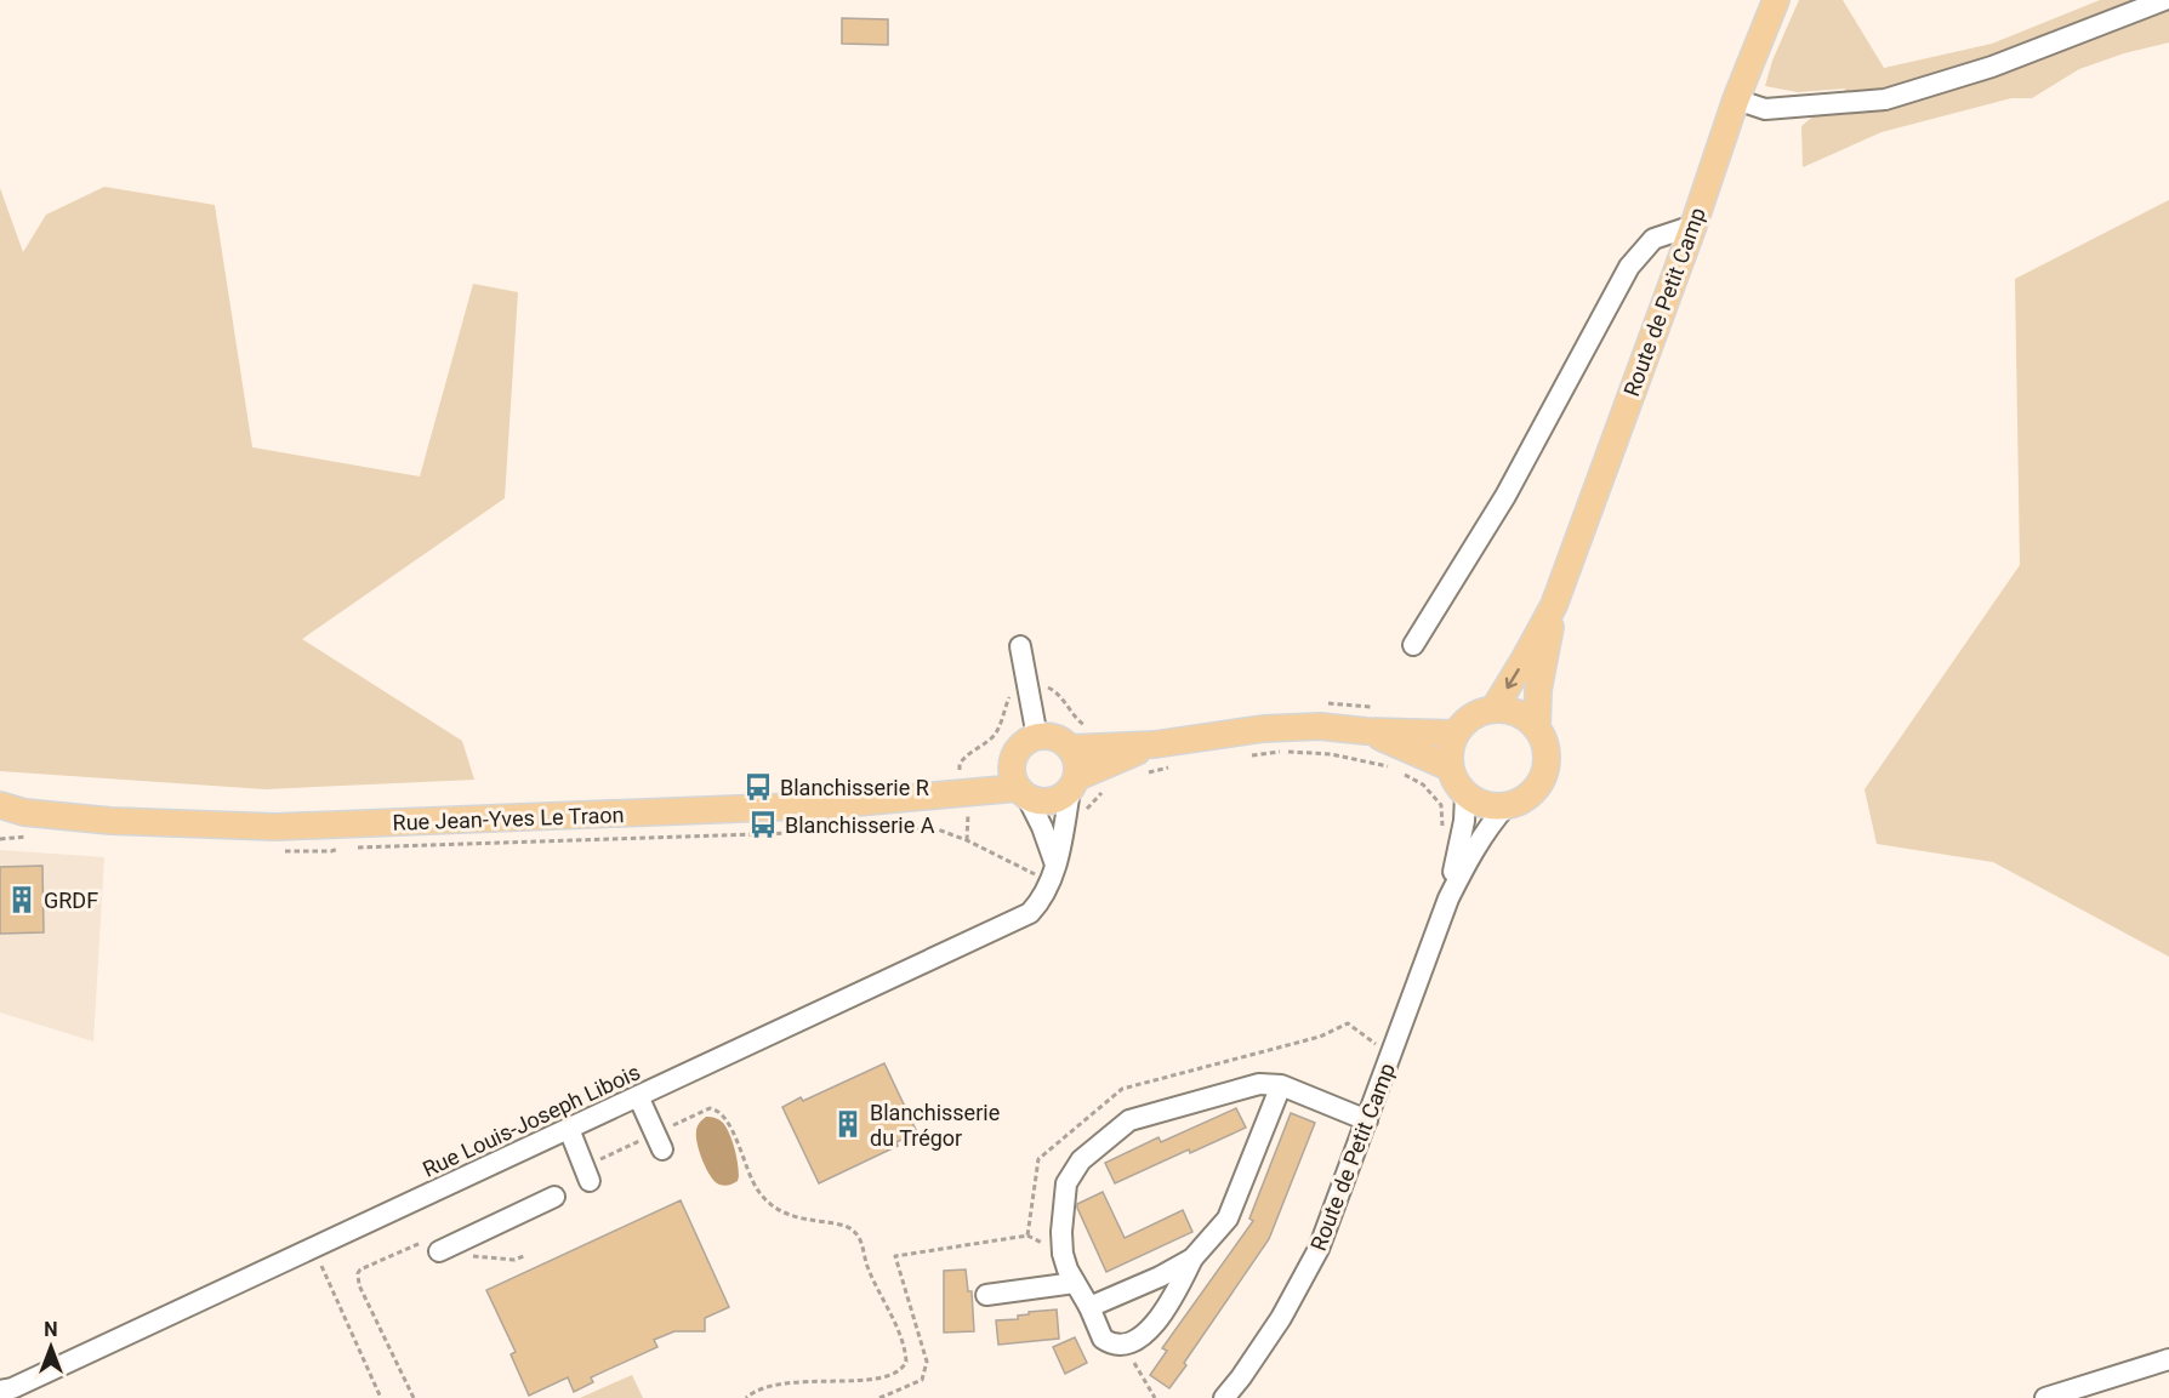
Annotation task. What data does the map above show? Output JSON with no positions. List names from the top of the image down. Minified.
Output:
{"streets":{"main road":["Route de Petit Camp","Rue Jean-Yves Le Traon"],"street":["Rue Louis-Joseph Libois"]},"places":{"bus stop":["Blanchisserie R","Blanchisserie A"],"building":["GRDF","Blanchisserie du Trégor"]},"north":"top"}
